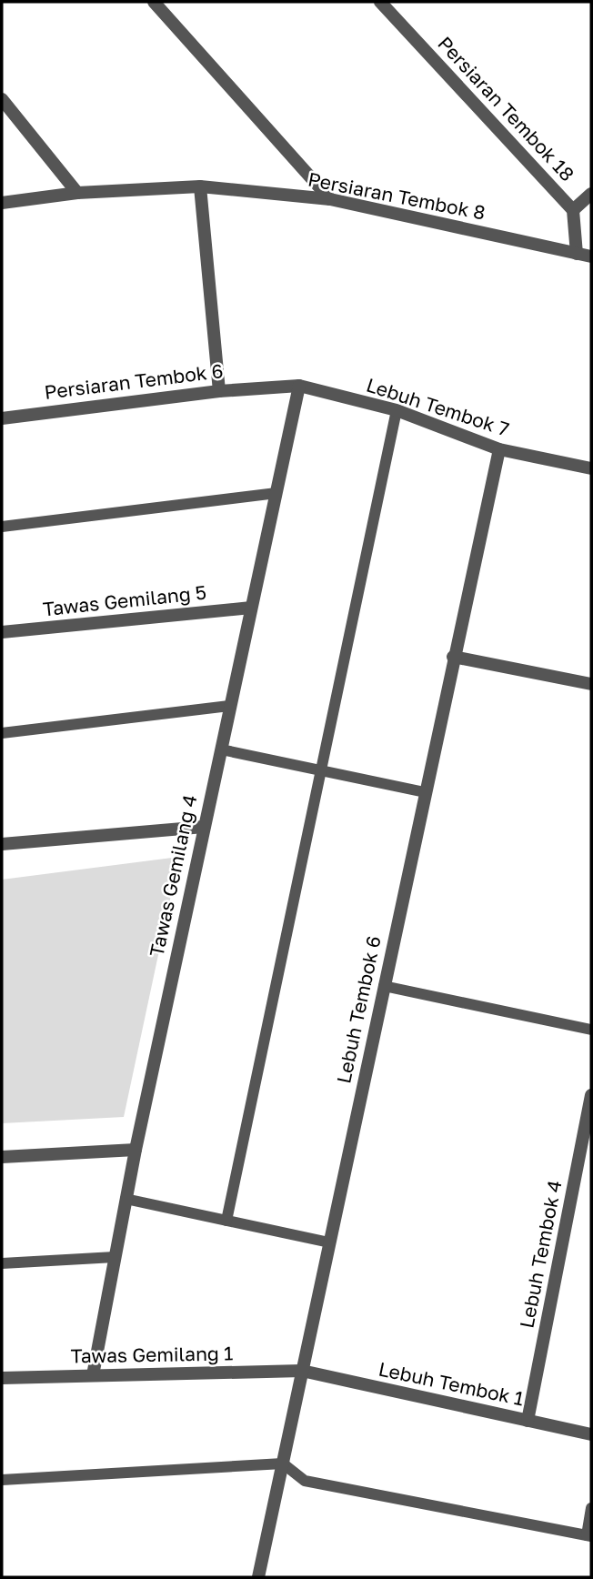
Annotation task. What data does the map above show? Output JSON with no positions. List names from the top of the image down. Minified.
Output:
{"streets":{"street":["Persiaran Tembok 18","Persiaran Tembok 8","Persiaran Tembok 6","Lebuh Tembok 7","Tawas Gemilang 5","Tawas Gemilang 4","Lebuh Tembok 6","Lebuh Tembok 4","Tawas Gemilang 1","Lebuh Tembok 1"]},"crossings":[["Persiaran Tembok 18","Persiaran Tembok 8"],["Persiaran Tembok 6","Lebuh Tembok 7"],["Lebuh Tembok 7","Tawas Gemilang 4"],["Lebuh Tembok 7","Lebuh Tembok 6"],["Tawas Gemilang 5","Tawas Gemilang 4"],["Tawas Gemilang 4","Tawas Gemilang 1"],["Lebuh Tembok 6","Tawas Gemilang 1"],["Lebuh Tembok 6","Lebuh Tembok 1"],["Lebuh Tembok 4","Lebuh Tembok 1"],["Tawas Gemilang 1","Lebuh Tembok 1"]]}
